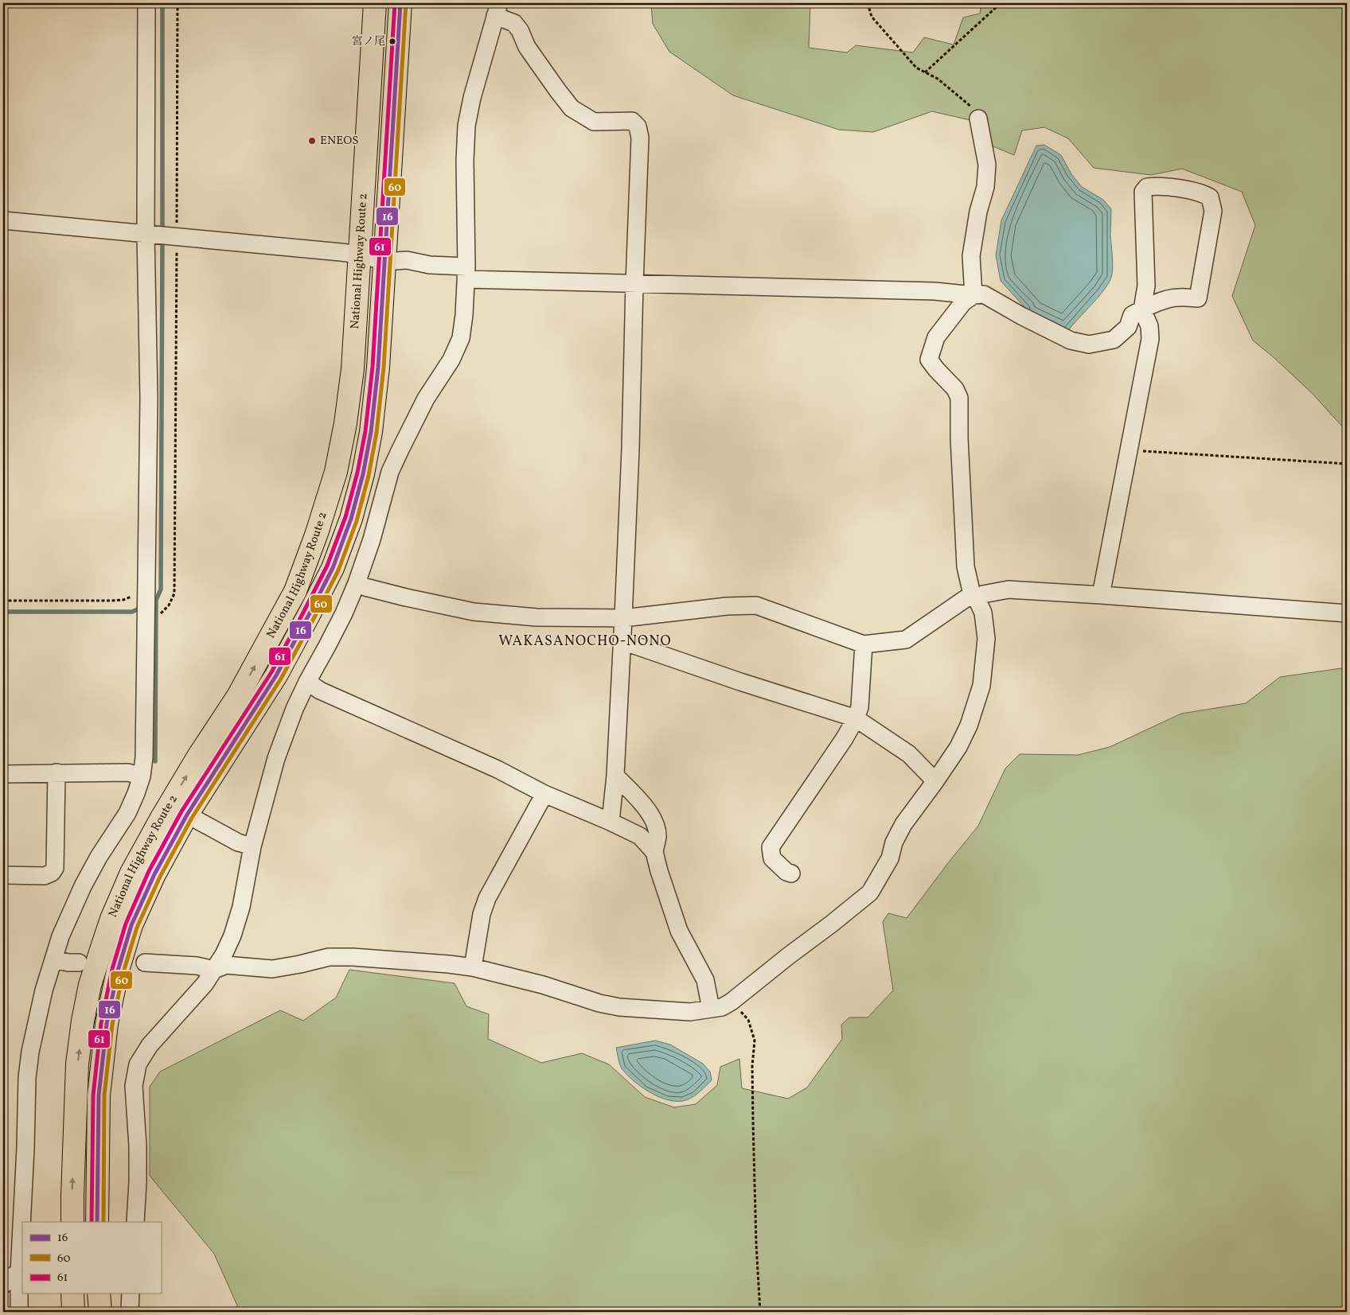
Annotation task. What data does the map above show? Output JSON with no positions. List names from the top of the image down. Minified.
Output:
{"streets":{"highway":["National Highway Route 2"]},"districts":["WAKASANOCHO-NONO"],"places":["宮ノ尾","ENEOS"],"lines":["transit line 16","transit line 60","transit line 61"],"legend":["16","60","61"]}
